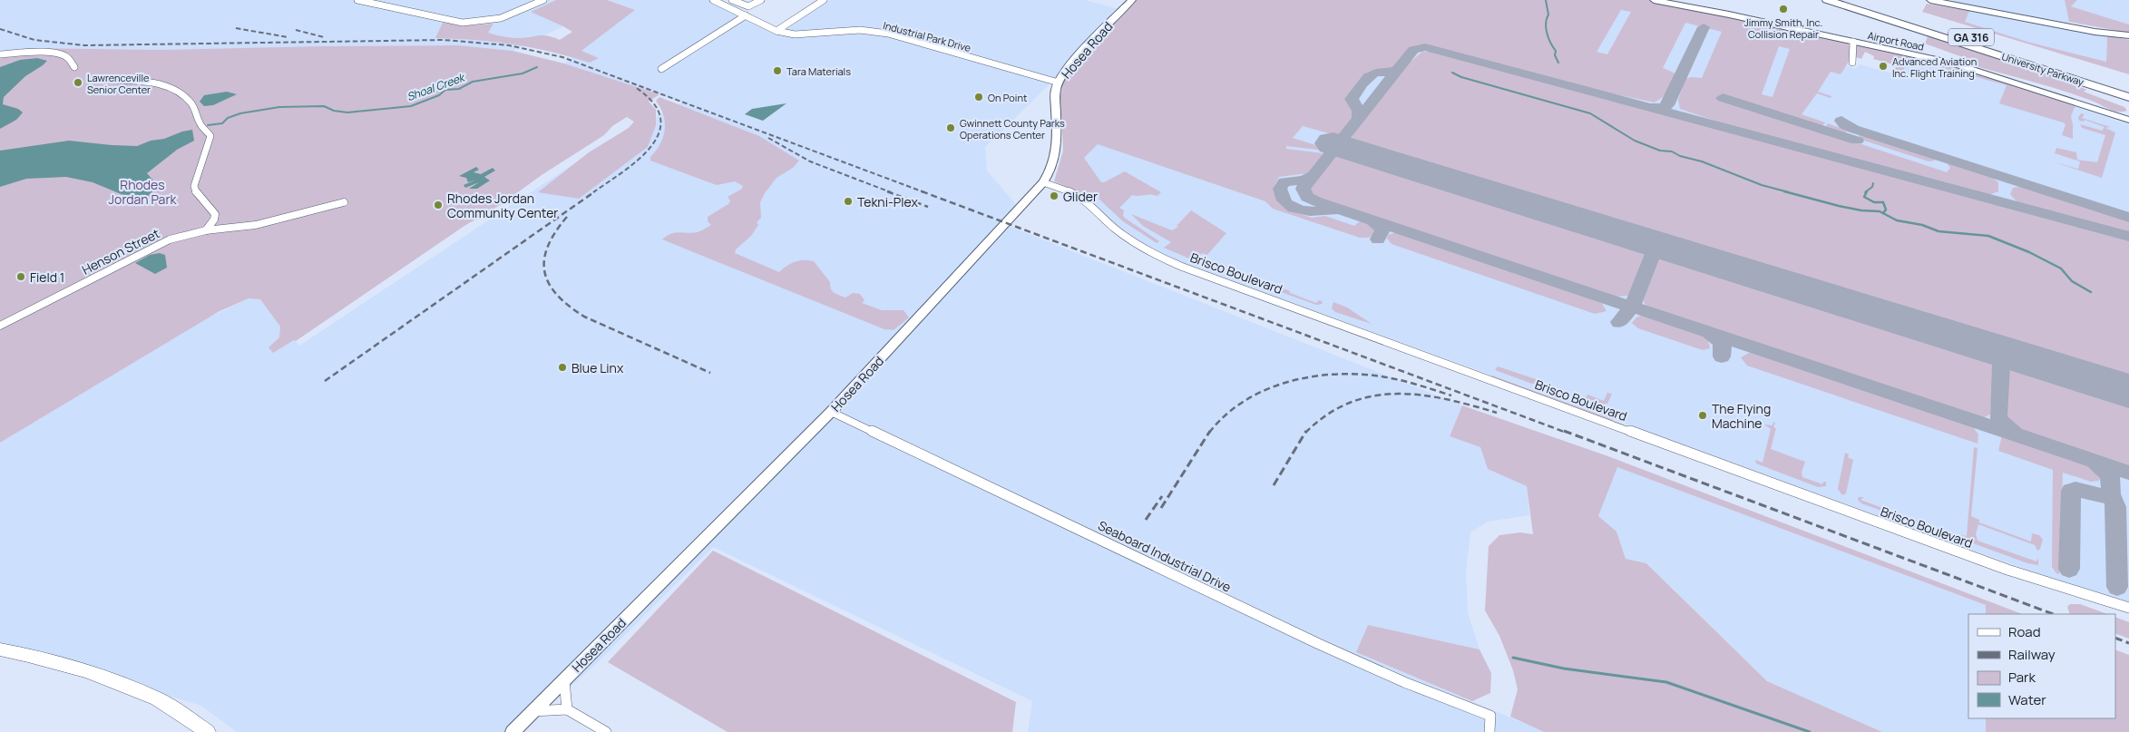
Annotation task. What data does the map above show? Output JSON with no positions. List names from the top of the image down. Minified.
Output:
{"streets":{"highway":["GA 316","University Parkway"],"street":["Industrial Park Drive","Airport Road","Hosea Road","Henson Street","Brisco Boulevard","Seaboard Industrial Drive"]},"crossings":[["Industrial Park Drive","Hosea Road"],["Hosea Road","Brisco Boulevard"],["Hosea Road","Seaboard Industrial Drive"]],"water":["Shoal Creek"],"parks":["Rhodes Jordan Park"],"places":["Jimmy Smith, Inc. Collision Repair","Advanced Aviation Inc. Flight Training","Tara Materials","Lawrenceville Senior Center","On Point","Gwinnett County Parks Operations Center","Glider","Tekni-Plex","Rhodes Jordan Community Center","Field 1","Blue Linx","The Flying Machine"],"legend":["Road","Railway","Park","Water"]}
